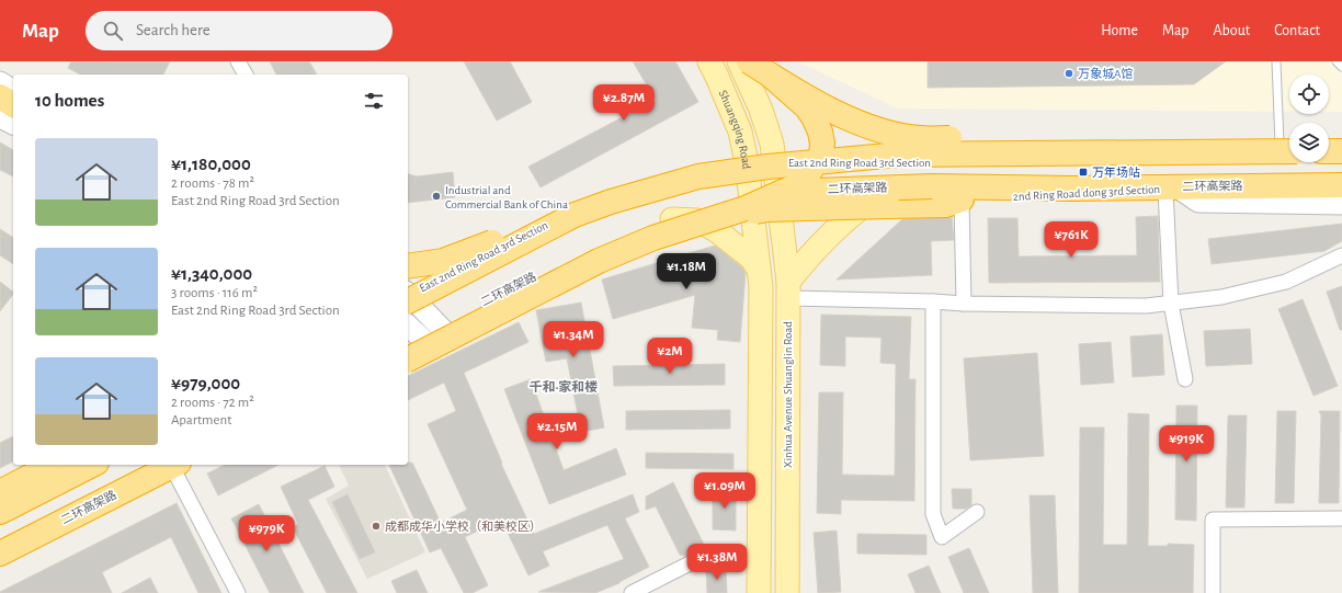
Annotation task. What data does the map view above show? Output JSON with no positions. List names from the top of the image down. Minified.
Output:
{"streets":{"highway":["二环高架路"],"main road":["Shuangqing Road","East 2nd Ring Road 3rd Section","2nd Ring Road dong 3rd Section","Xinhua Avenue Shuanglin Road"]},"crossings":[["Shuangqing Road","East 2nd Ring Road 3rd Section"]],"districts":["千和·家和楼"],"places":{"other":["万象城A馆","Industrial and Commercial Bank of China","成都成华小学校（和美校区）"],"transit":["万年场站"]},"page":{"header":"Map","search":"Search here","nav":["Home","Map","About","Contact"],"heading":"10 homes","price":["¥2.87M","¥761K","¥1.18M","¥1.34M","¥2M","¥2.15M","¥919K","¥1.09M","¥979K","¥1.38M"],"list":[{"name":"¥1,180,000","note":"2 rooms · 78 m² · East 2nd Ring Road 3rd Section"},{"name":"¥1,340,000","note":"3 rooms · 116 m² · East 2nd Ring Road 3rd Section"},{"name":"¥979,000","note":"2 rooms · 72 m² · Apartment"}]}}
